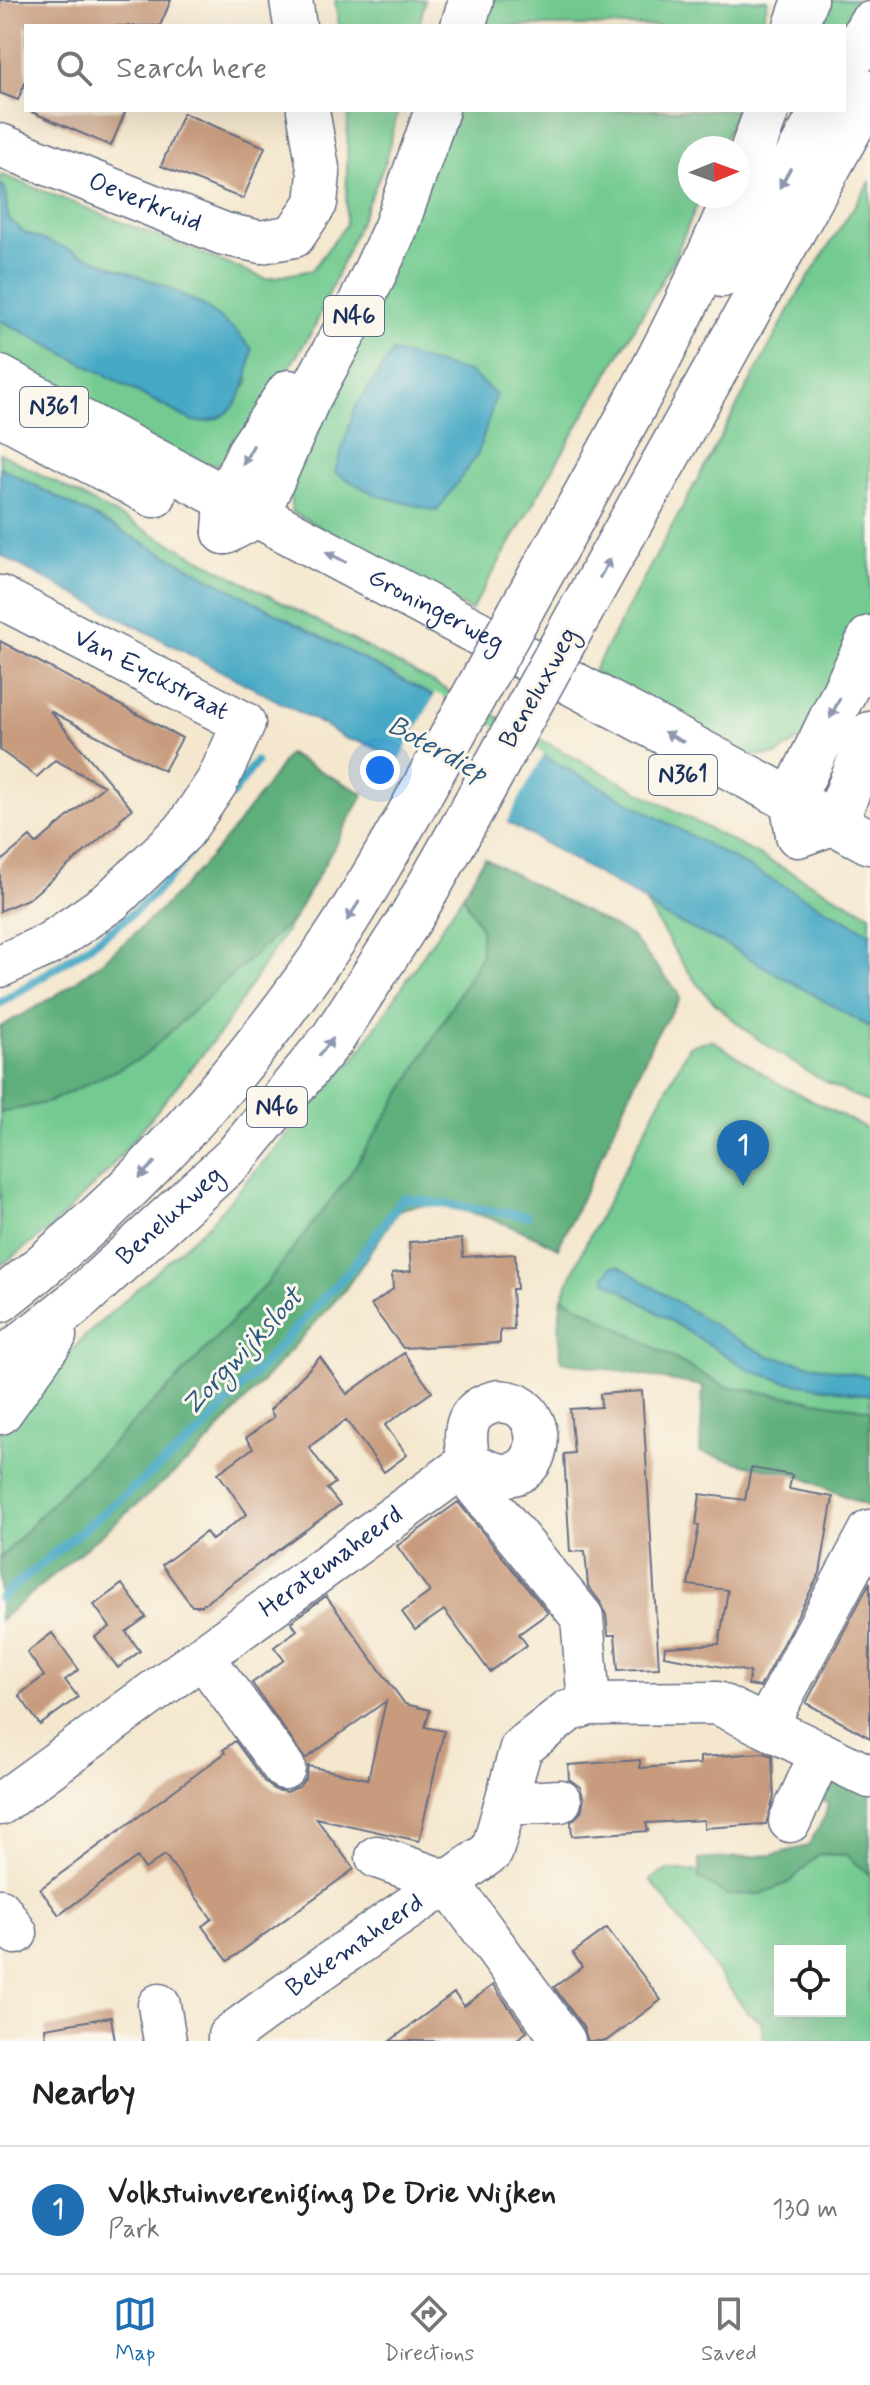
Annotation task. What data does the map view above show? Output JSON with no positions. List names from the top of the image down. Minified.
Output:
{"streets":{"main road":["N46","N361","Groningerweg","Beneluxweg"],"street":["Oeverkruid","Van Eyckstraat","Heratemaheerd","Bekemaheerd"]},"crossings":[["N46","Groningerweg"],["N46","Beneluxweg"],["Heratemaheerd","Bekemaheerd"]],"water":["Boterdiep","Zorgwijksloot"],"north":"right","page":{"search":"Search here","pins":"1","heading":"Nearby","list":[{"mark":"1","name":"Volkstuinvereniging De Drie Wijken","note":"Park","value":"130 m"}],"nav":["Map","Directions","Saved"]}}
